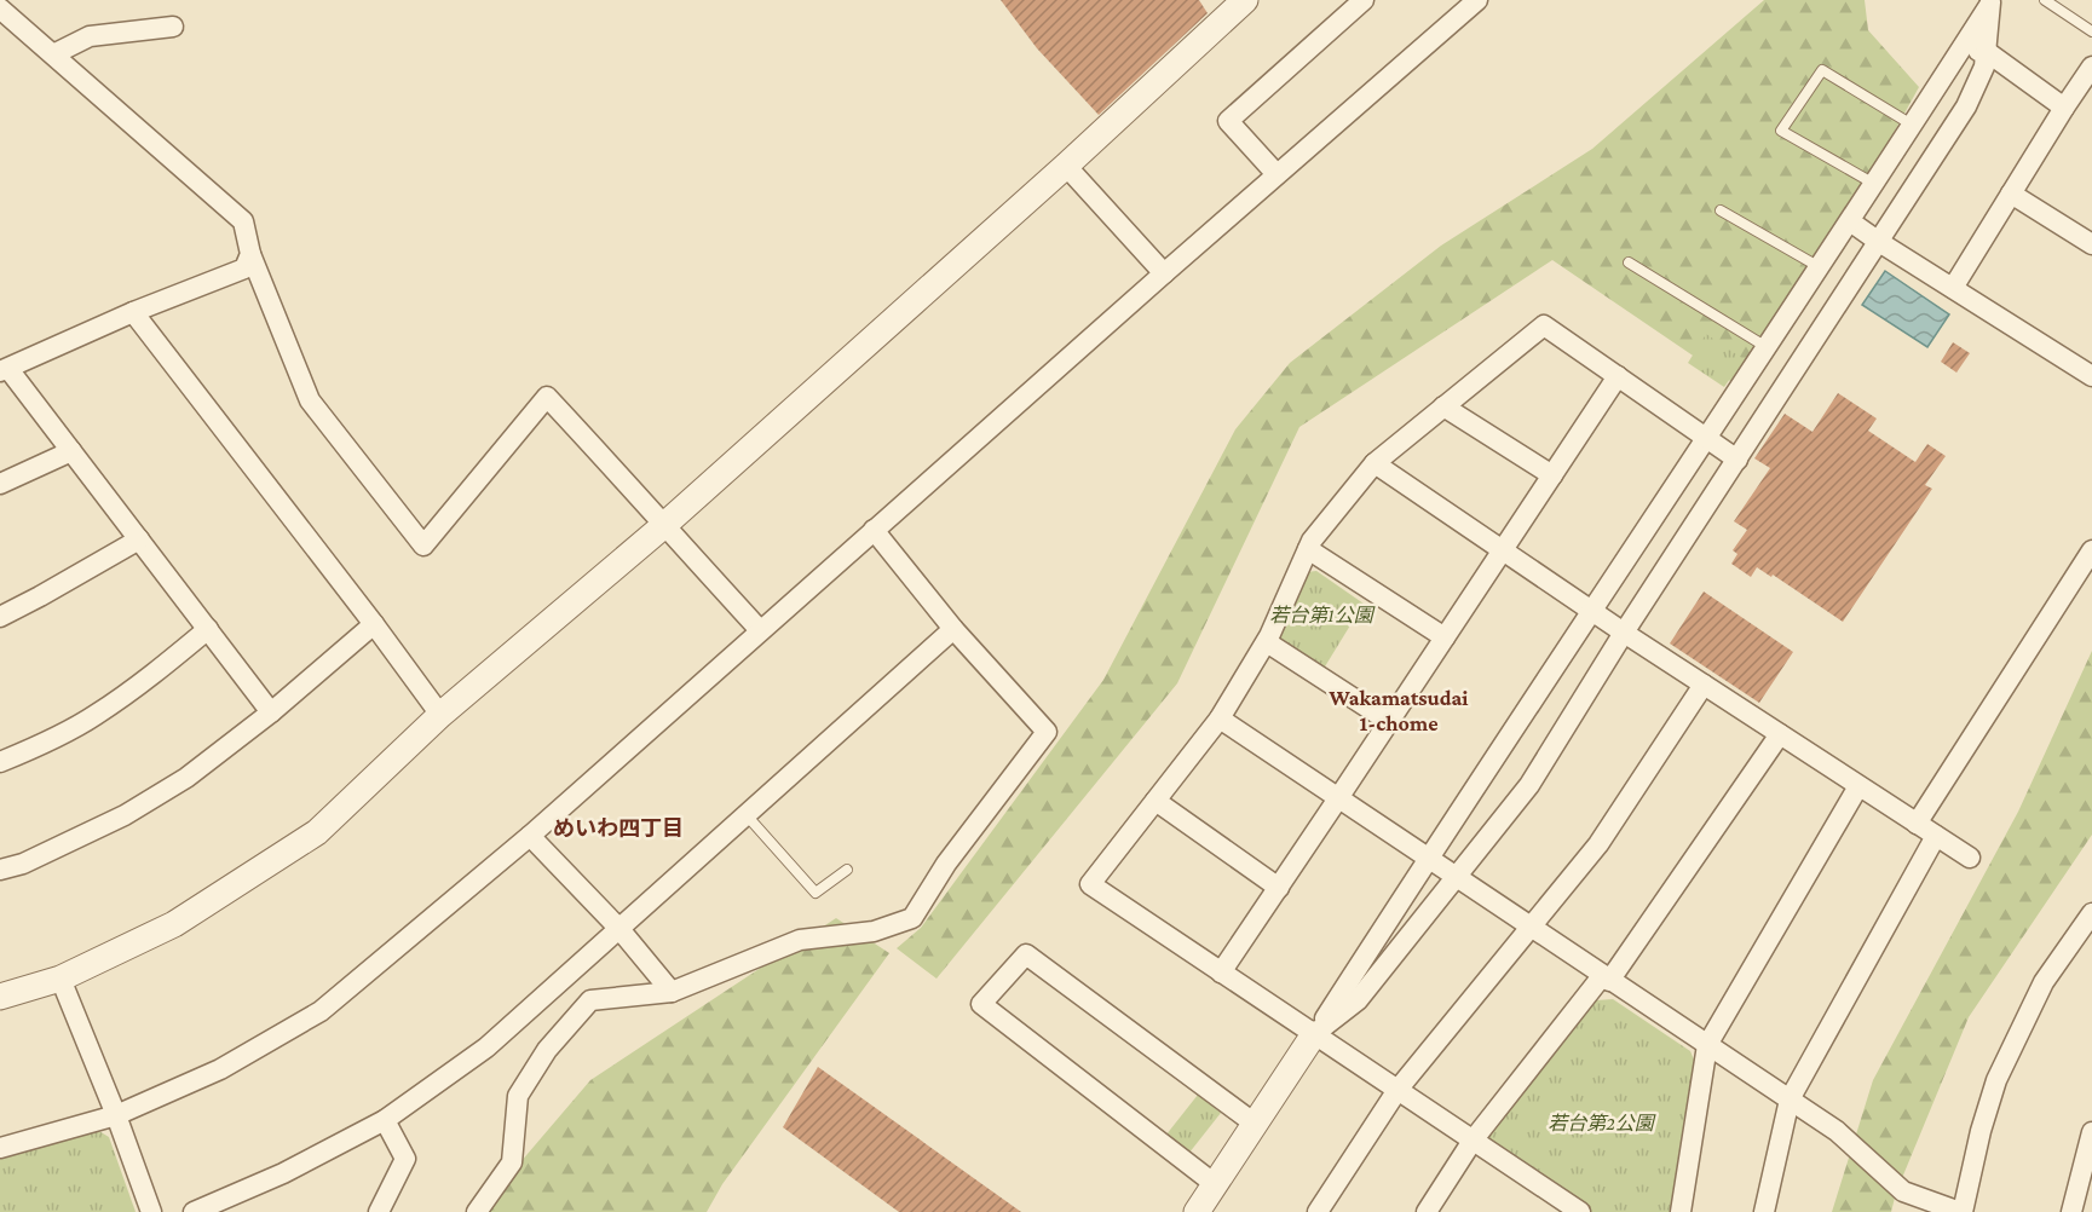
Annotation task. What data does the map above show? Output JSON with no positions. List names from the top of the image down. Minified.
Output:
{"districts":["Wakamatsudai 1-chome","めいわ四丁目"],"parks":["若台第1公園","若台第2公園"]}
